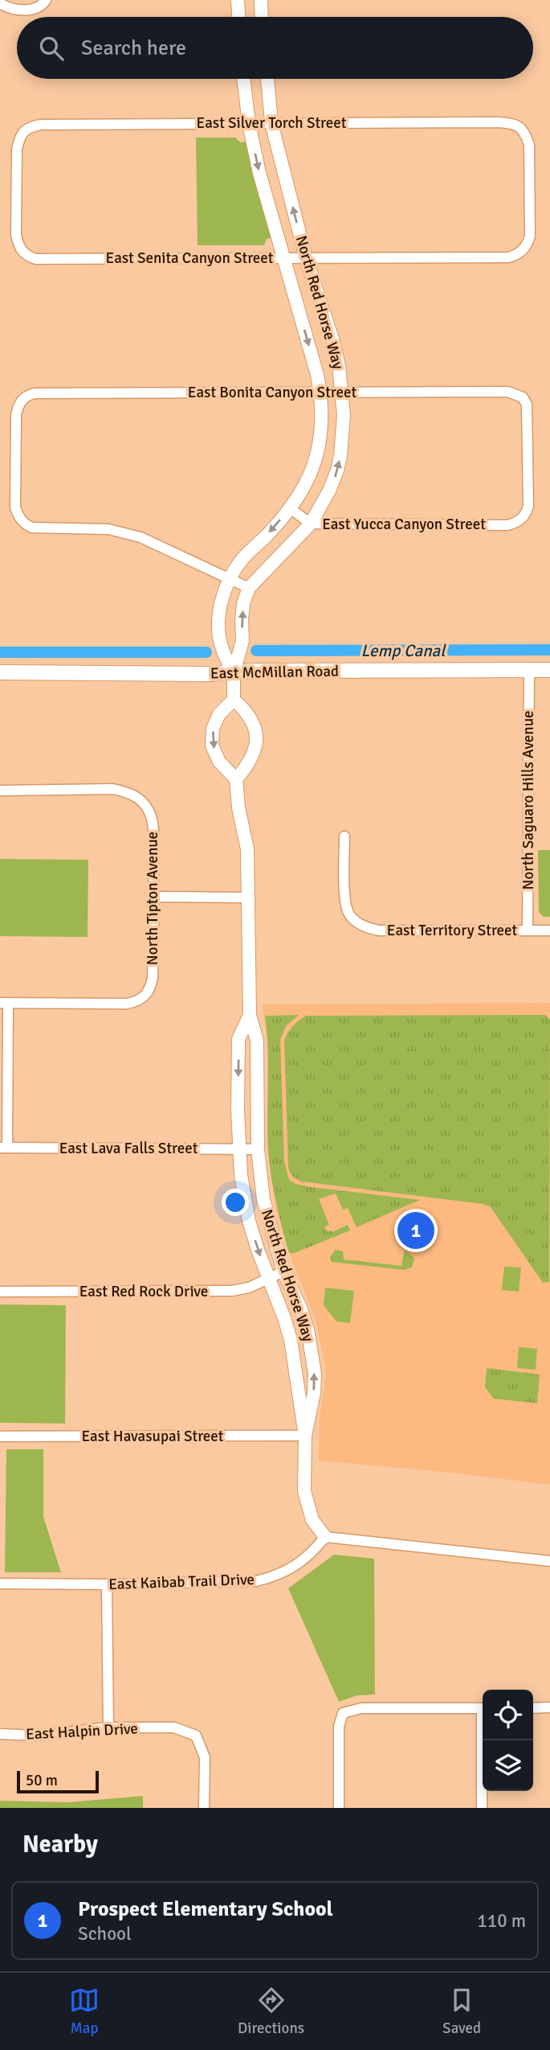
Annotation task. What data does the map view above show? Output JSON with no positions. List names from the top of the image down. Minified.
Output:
{"streets":{"main road":["East McMillan Road"],"street":["East Silver Torch Street","East Senita Canyon Street","North Red Horse Way","East Bonita Canyon Street","East Yucca Canyon Street","North Saguaro Hills Avenue","North Tipton Avenue","East Territory Street","East Lava Falls Street","East Red Rock Drive","East Havasupai Street","East Kaibab Trail Drive","East Halpin Drive"]},"crossings":[["East Silver Torch Street","East Senita Canyon Street"],["East Silver Torch Street","North Red Horse Way"],["East Senita Canyon Street","North Red Horse Way"],["North Red Horse Way","East Bonita Canyon Street"],["North Red Horse Way","East Yucca Canyon Street"],["North Red Horse Way","East McMillan Road"],["North Red Horse Way","East Lava Falls Street"],["North Red Horse Way","East Red Rock Drive"],["North Red Horse Way","East Havasupai Street"],["North Red Horse Way","East Kaibab Trail Drive"],["East Bonita Canyon Street","East Yucca Canyon Street"],["East McMillan Road","North Saguaro Hills Avenue"],["North Saguaro Hills Avenue","East Territory Street"]],"water":["Lemp Canal"],"scale_bar":"50 m","page":{"search":"Search here","pins":"1","scale":"50 m","heading":"Nearby","list":[{"mark":"1","name":"Prospect Elementary School","note":"School","value":"110 m"}],"nav":["Map","Directions","Saved"]}}
